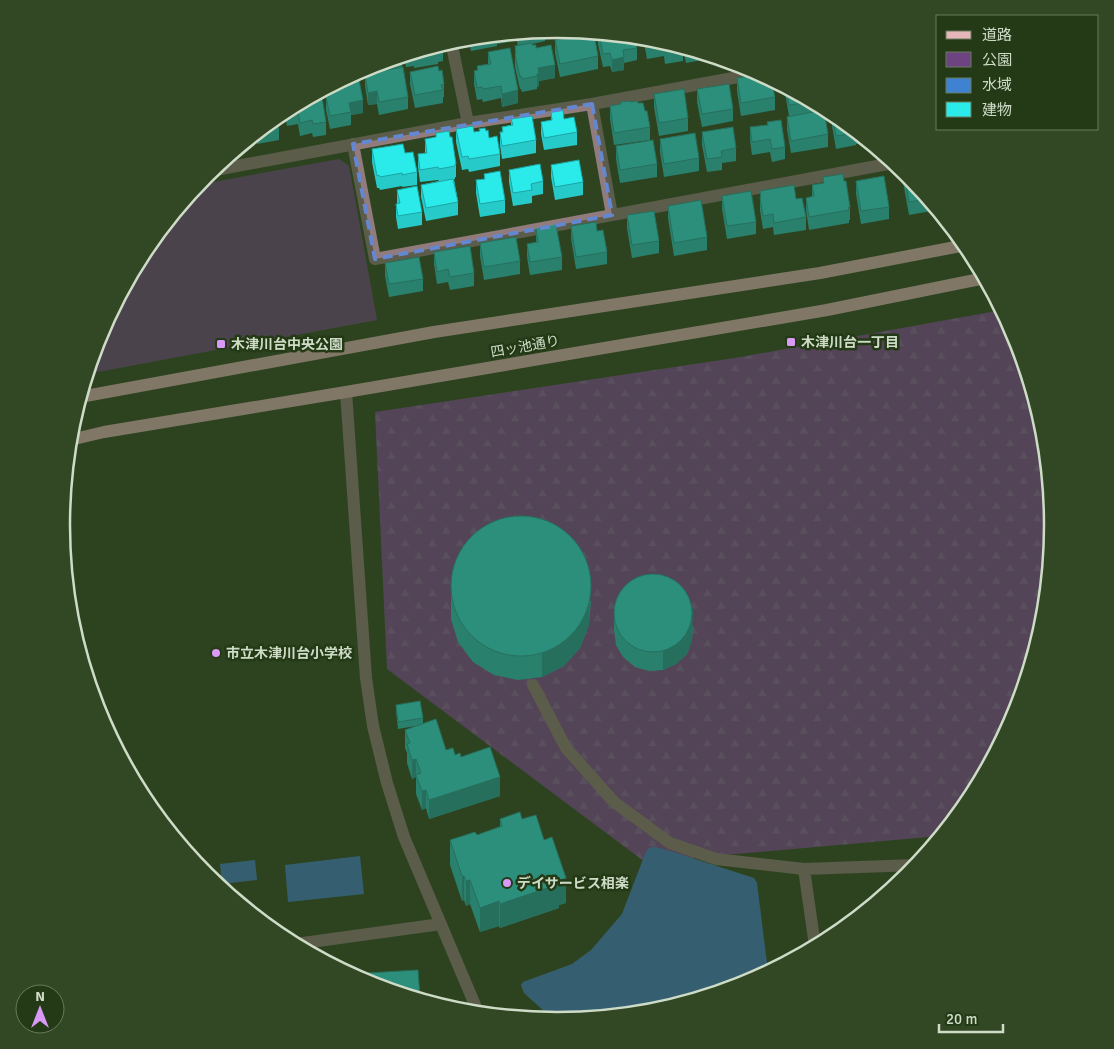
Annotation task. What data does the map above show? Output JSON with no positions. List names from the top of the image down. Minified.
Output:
{"streets":{"main road":["四ッ池通り"]},"places":{"transit":["木津川台一丁目","木津川台中央公園"],"other":["市立木津川台小学校","デイサービス相楽"]},"legend":["道路","公園","水域","建物"],"scale_bar":"20 m","north":"top"}
